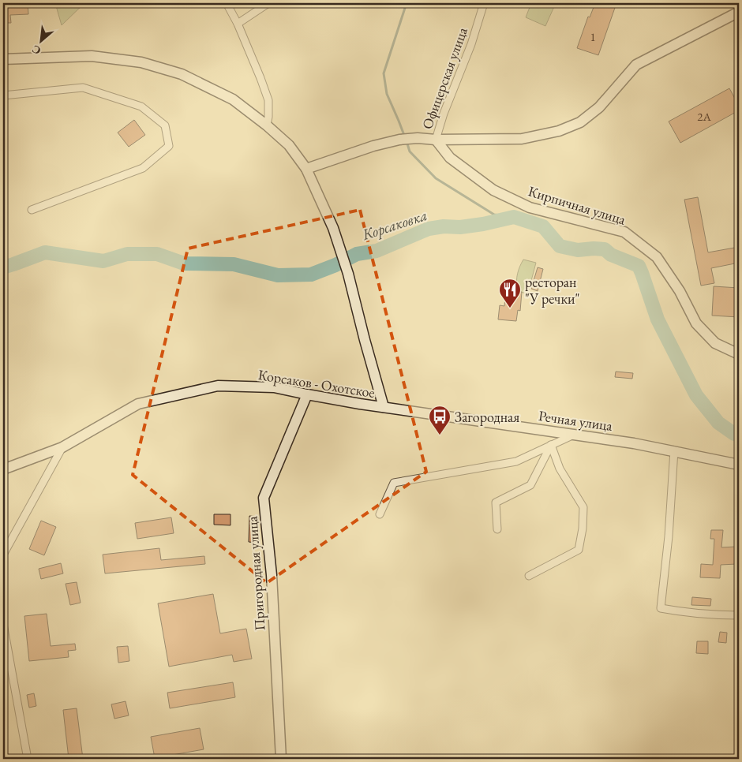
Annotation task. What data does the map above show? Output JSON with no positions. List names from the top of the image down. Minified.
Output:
{"streets":{"street":["Офицерская улица","Кирпичная улица","Корсаков - Охотское","Речная улица","Пригородная улица"]},"crossings":[["Офицерская улица","Кирпичная улица"],["Корсаков - Охотское","Речная улица"],["Корсаков - Охотское","Пригородная улица"]],"water":["Корсаковка"],"places":{"restaurant":["ресторан \"У речки\""],"bus stop":["Загородная"]},"house_numbers":["1","2А"],"north":"bottom left"}
